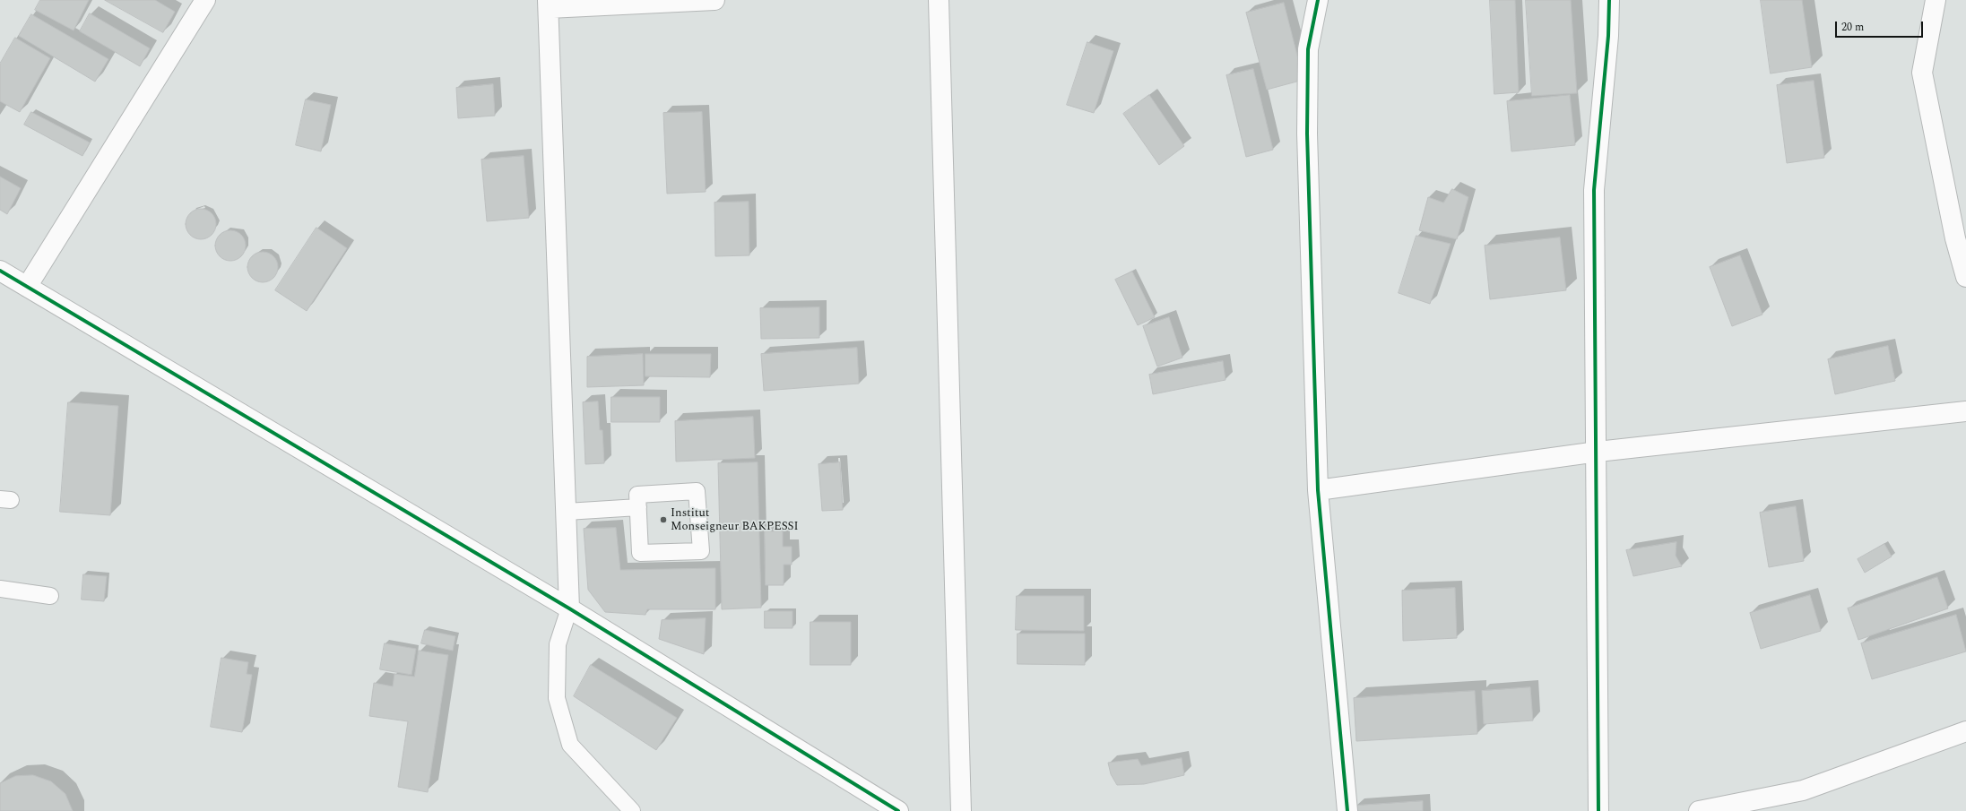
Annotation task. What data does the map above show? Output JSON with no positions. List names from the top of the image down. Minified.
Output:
{"places":["Institut Monseigneur BAKPESSI"],"scale_bar":"20 m"}
